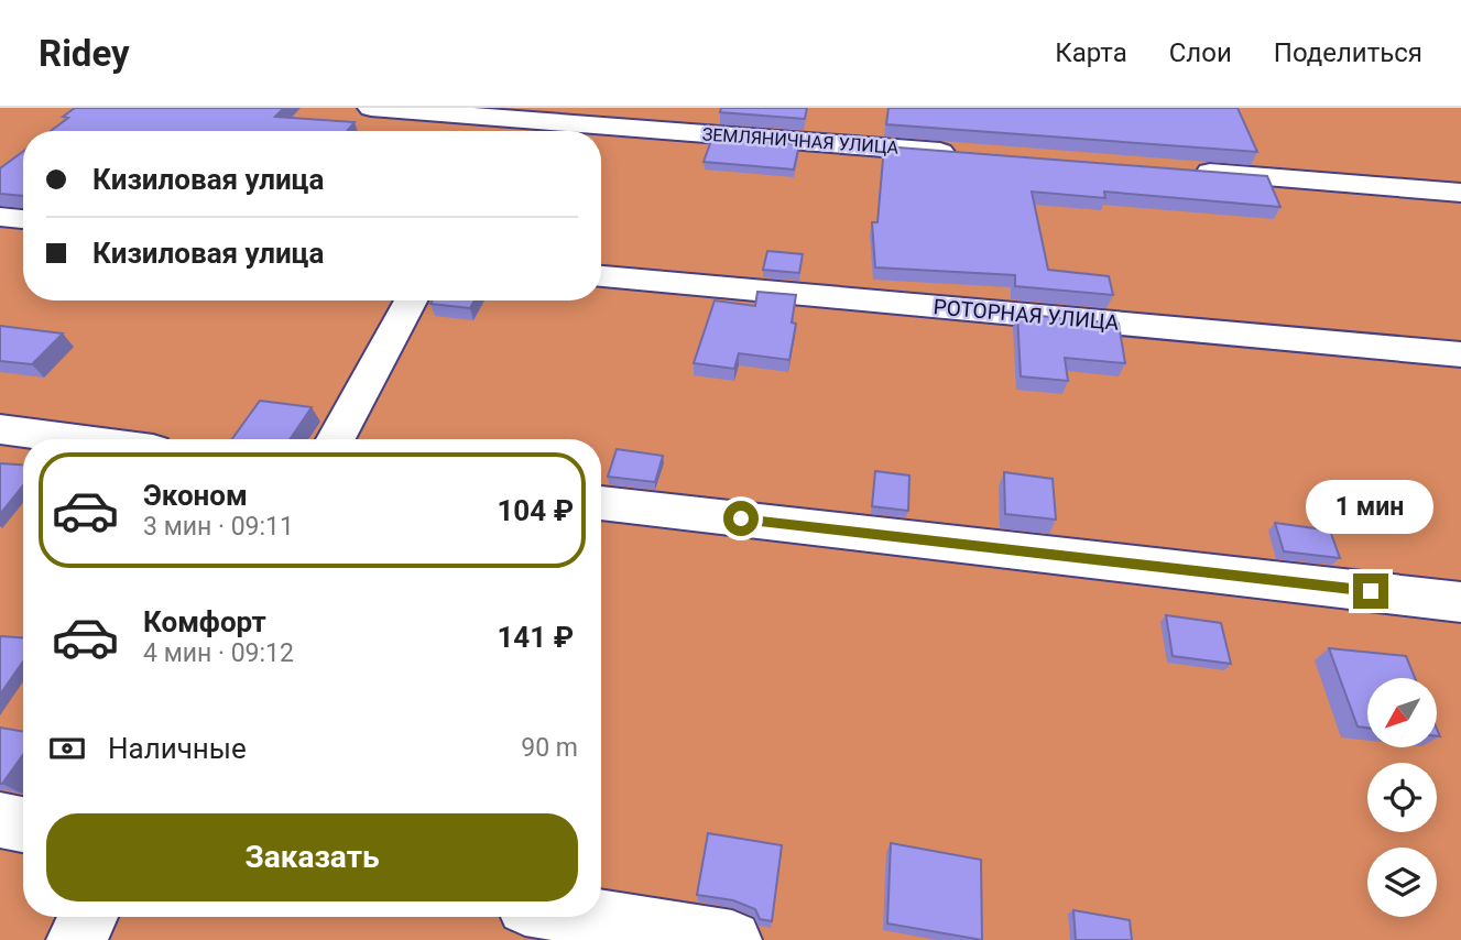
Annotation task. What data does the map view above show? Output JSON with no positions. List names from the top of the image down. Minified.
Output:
{"streets":{"street":["ЗЕМЛЯНИЧНАЯ УЛИЦА","РОТОРНАЯ УЛИЦА"]},"north":"bottom left","page":{"header":"Ridey","nav":["Карта","Слои","Поделиться"],"banner":["Кизиловая улица","Кизиловая улица"],"list":[{"name":"Эконом","note":"3 мин · 09:11","value":"104 ₽"},{"name":"Комфорт","note":"4 мин · 09:12","value":"141 ₽"}],"bubble":"1 мин","pay":["Наличные","90 m"],"buttons":"Заказать"}}
